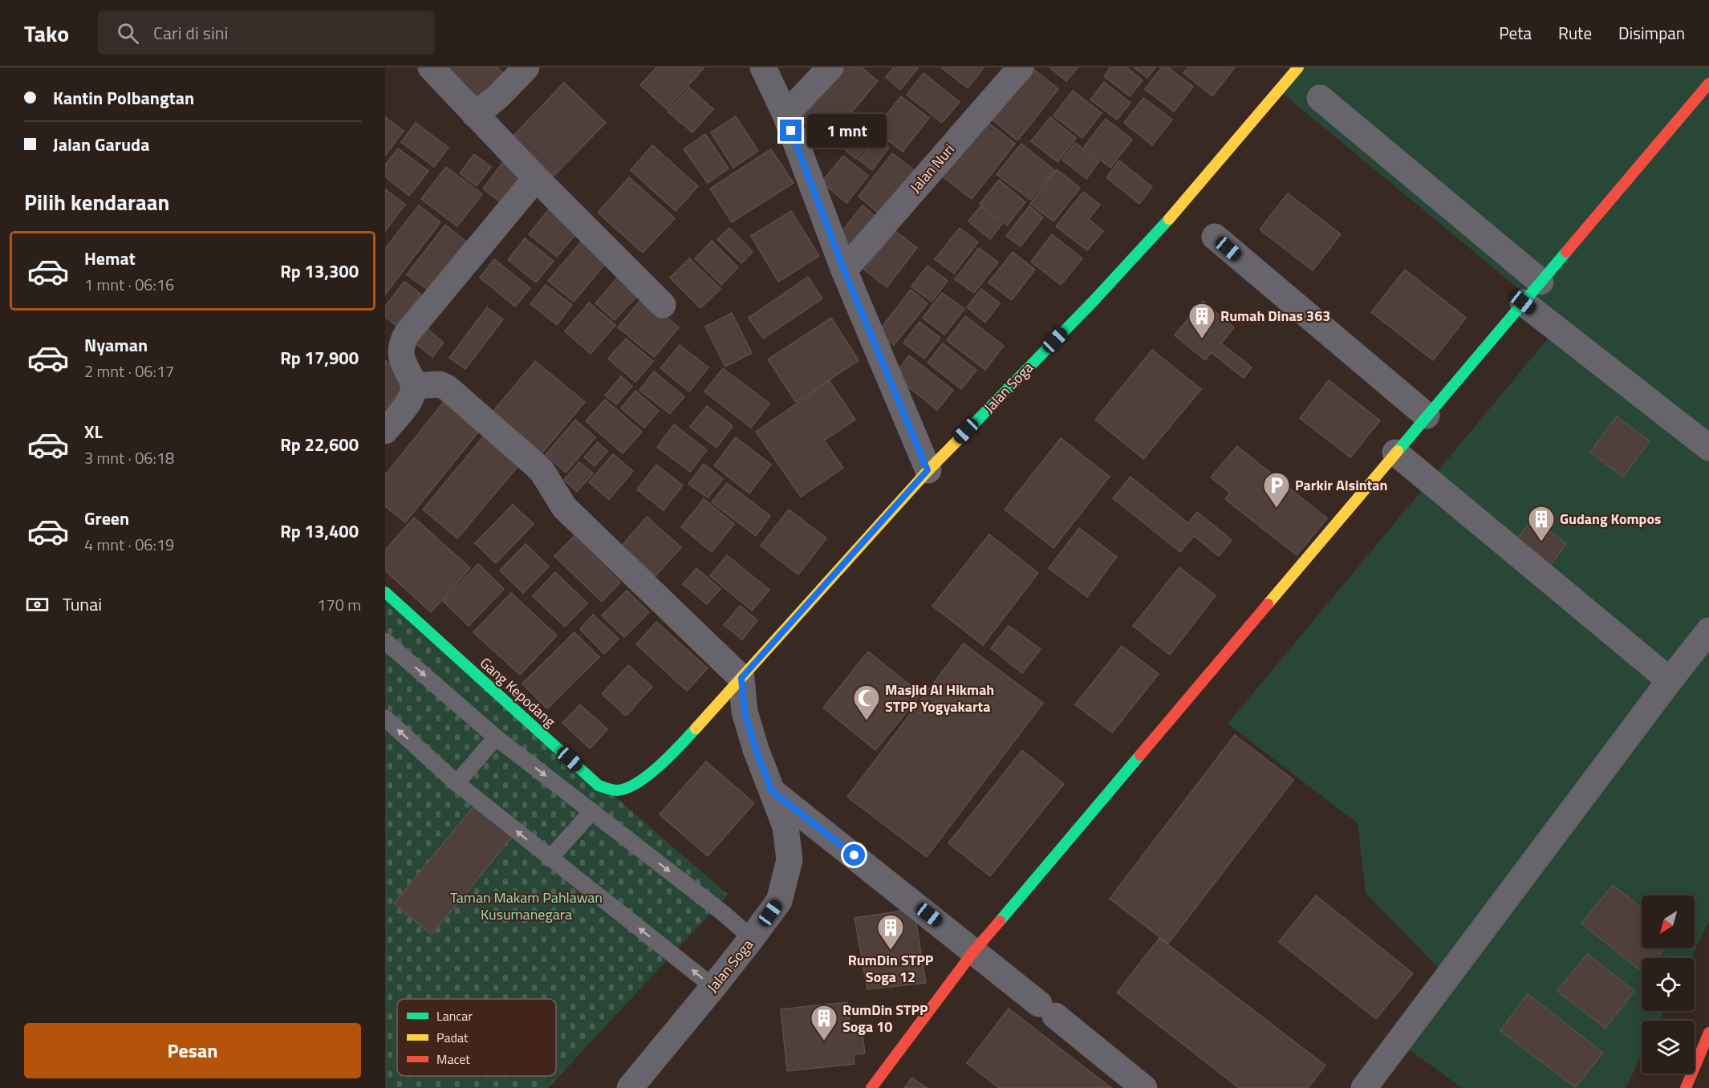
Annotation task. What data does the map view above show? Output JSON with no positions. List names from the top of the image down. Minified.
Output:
{"streets":{"street":["Jalan Nuri","Jalan Soga","Gang Kepodang"]},"crossings":[["Jalan Soga","Gang Kepodang"]],"parks":["Taman Makam Pahlawan Kusumanegara"],"places":{"building":["Rumah Dinas 363","Gudang Kompos","RumDin STPP Soga 12","RumDin STPP Soga 10"],"parking":["Parkir Alsintan"],"mosque":["Masjid Al Hikmah STPP Yogyakarta"]},"legend":["Lancar","Padat","Macet"],"north":"bottom left","page":{"header":"Tako","search":"Cari di sini","nav":["Peta","Rute","Disimpan"],"banner":["Kantin Polbangtan","Jalan Garuda"],"bubble":"1 mnt","heading":"Pilih kendaraan","list":[{"name":"Hemat","note":"1 mnt · 06:16","value":"Rp 13,300"},{"name":"Nyaman","note":"2 mnt · 06:17","value":"Rp 17,900"},{"name":"XL","note":"3 mnt · 06:18","value":"Rp 22,600"},{"name":"Green","note":"4 mnt · 06:19","value":"Rp 13,400"}],"pay":["Tunai","170 m"],"buttons":"Pesan"}}
